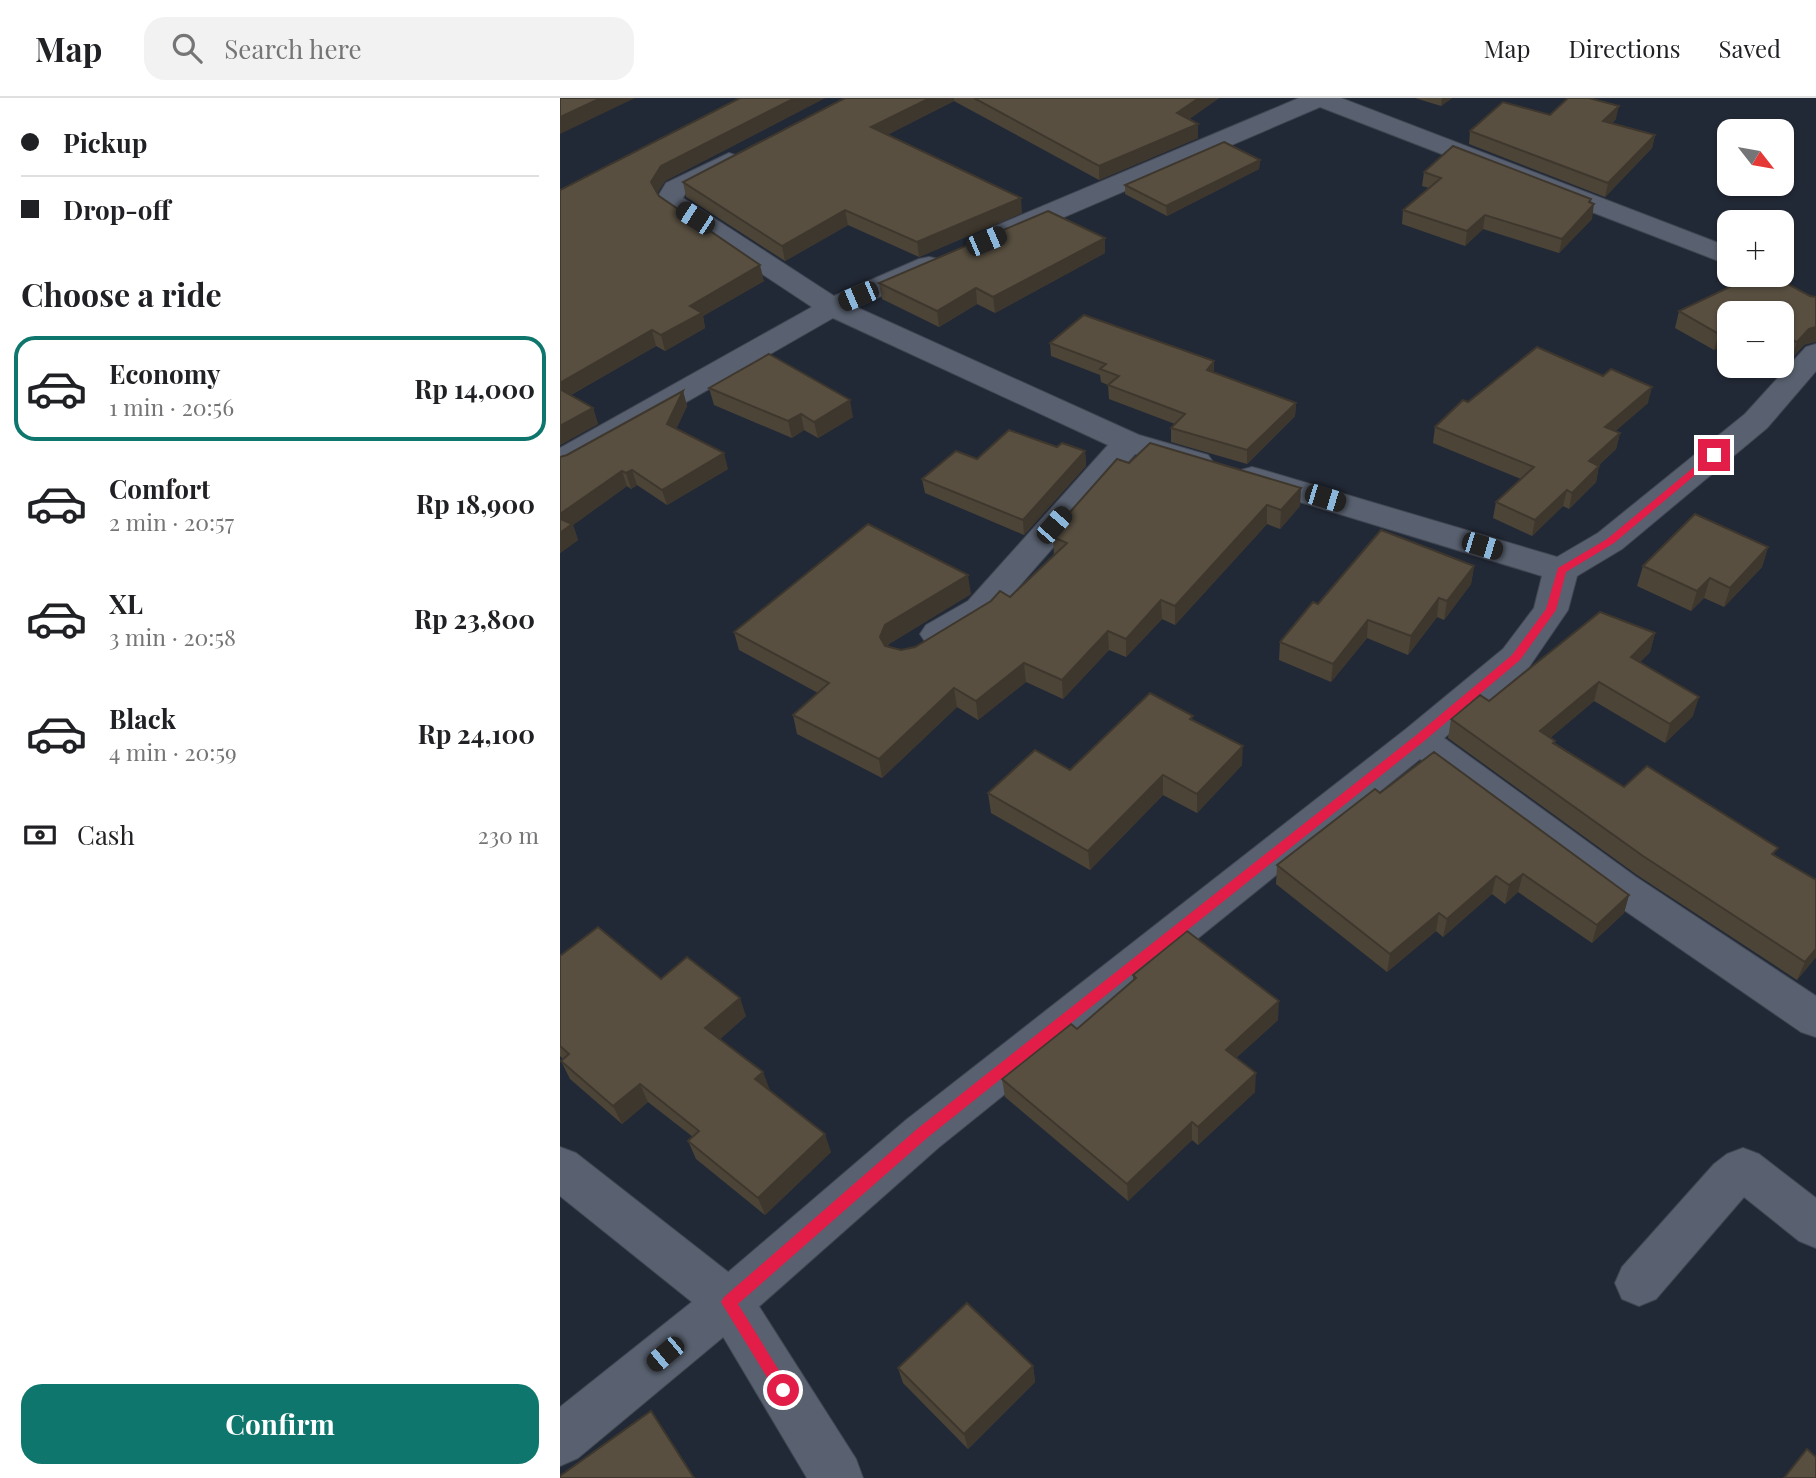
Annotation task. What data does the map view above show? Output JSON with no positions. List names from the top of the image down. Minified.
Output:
{"north":"bottom right","page":{"header":"Map","search":"Search here","nav":["Map","Directions","Saved"],"banner":["Pickup","Drop-off"],"map_buttons":["+","−"],"heading":"Choose a ride","list":[{"name":"Economy","note":"1 min · 20:56","value":"Rp 14,000"},{"name":"Comfort","note":"2 min · 20:57","value":"Rp 18,900"},{"name":"XL","note":"3 min · 20:58","value":"Rp 23,800"},{"name":"Black","note":"4 min · 20:59","value":"Rp 24,100"}],"pay":["Cash","230 m"],"buttons":"Confirm"}}
